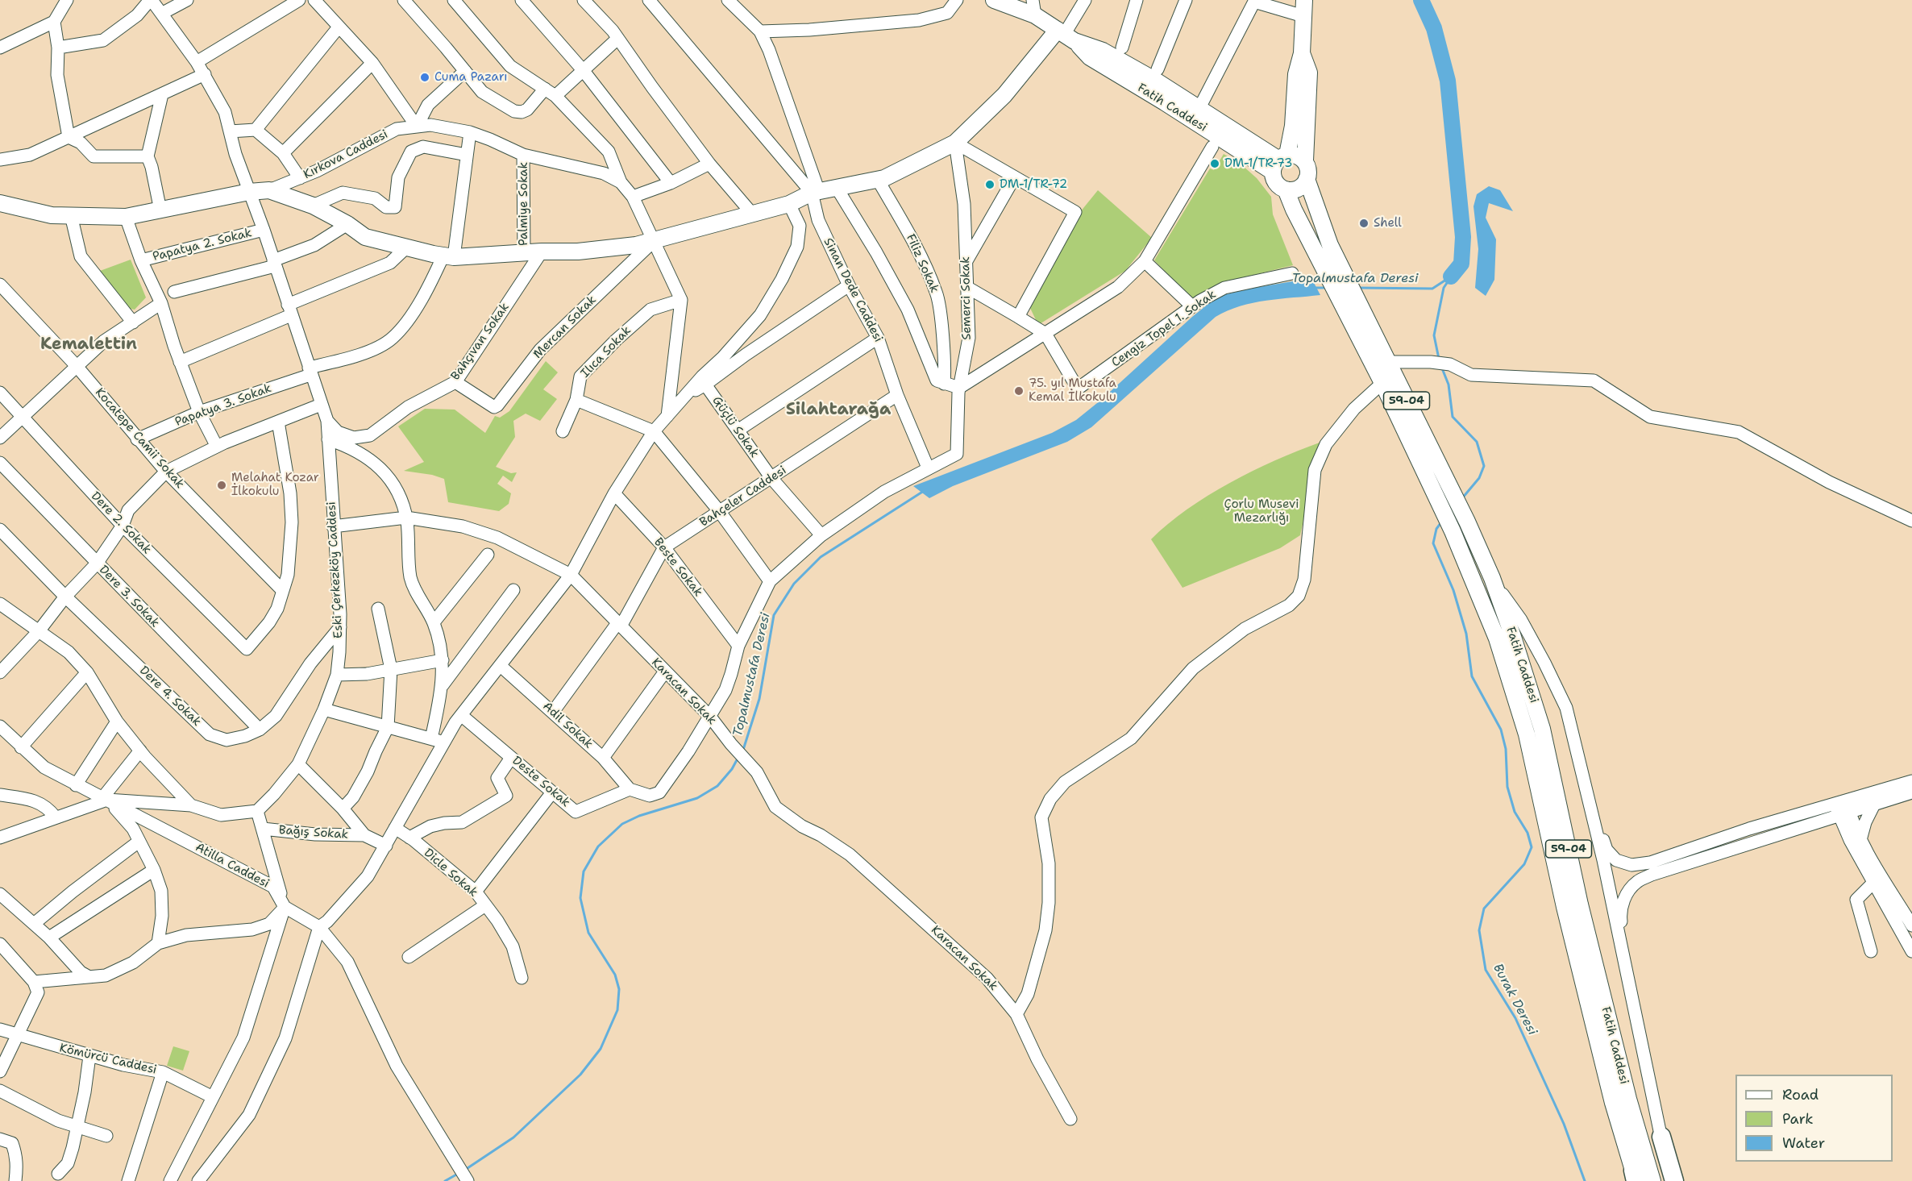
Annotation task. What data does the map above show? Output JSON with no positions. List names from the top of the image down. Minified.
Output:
{"streets":{"main road":["Fatih Caddesi","Kırkova Caddesi","59-04"],"street":["Palmiye Sokak","Papatya 2. Sokak","Filiz Sokak","Sinan Dede Caddesi","Semerci Sokak","Mercan Sokak","Cengiz Topel 1. Sokak","Bahçıvan Sokak","Ilıca Sokak","Papatya 3. Sokak","Güçlü Sokak","Kocatepe Camii Sokak","Bahçeler Caddesi","Dere 2. Sokak","Beste Sokak","Eski Çerkezköy Caddesi","Dere 3. Sokak","Karacan Sokak","Dere 4. Sokak","Adil Sokak","Deste Sokak","Bağış Sokak","Atilla Caddesi","Dicle Sokak","Kömürcü Caddesi"]},"crossings":[["Kırkova Caddesi","Palmiye Sokak"],["Kırkova Caddesi","Mercan Sokak"],["Kırkova Caddesi","Ilıca Sokak"],["Kırkova Caddesi","Papatya 3. Sokak"],["Sinan Dede Caddesi","Semerci Sokak"],["Sinan Dede Caddesi","Bahçeler Caddesi"],["Semerci Sokak","Cengiz Topel 1. Sokak"],["Mercan Sokak","Bahçıvan Sokak"],["Bahçıvan Sokak","Eski Çerkezköy Caddesi"],["Papatya 3. Sokak","Kocatepe Camii Sokak"],["Güçlü Sokak","Bahçeler Caddesi"],["Kocatepe Camii Sokak","Dere 2. Sokak"],["Bahçeler Caddesi","Beste Sokak"],["Bahçeler Caddesi","Karacan Sokak"],["Bahçeler Caddesi","Adil Sokak"],["Eski Çerkezköy Caddesi","Karacan Sokak"],["Eski Çerkezköy Caddesi","Dere 4. Sokak"],["Dere 3. Sokak","Dere 4. Sokak"],["Adil Sokak","Deste Sokak"]],"districts":["Kemalettin","Silahtarağa"],"water":["Topalmustafa Deresi","Burak Deresi"],"parks":["Çorlu Musevi Mezarlığı"],"places":["Cuma Pazarı","DM-1/TR-73","DM-1/TR-72","Shell","75. yıl Mustafa Kemal İlkokulu","Melahat Kozar İlkokulu"],"legend":["Road","Park","Water"]}
